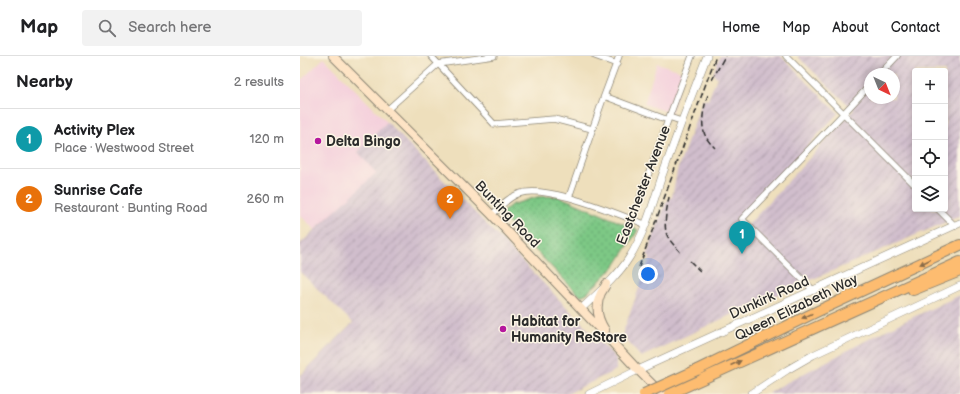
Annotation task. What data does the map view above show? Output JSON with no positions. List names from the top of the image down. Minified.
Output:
{"streets":{"highway":["Queen Elizabeth Way"],"main road":["Bunting Road"],"street":["Eastchester Avenue","Dunkirk Road"]},"crossings":[["Eastchester Avenue","Bunting Road"],["Bunting Road","Dunkirk Road"]],"places":["Delta Bingo","Habitat for Humanity ReStore"],"north":"bottom right","page":{"header":"Map","search":"Search here","nav":["Home","Map","About","Contact"],"heading":["Nearby","2 results"],"map_buttons":["+","−"],"list":[{"mark":"1","name":"Activity Plex","note":"Place · Westwood Street","value":"120 m"},{"mark":"2","name":"Sunrise Cafe","note":"Restaurant · Bunting Road","value":"260 m"}],"pins":["2","1"]}}
